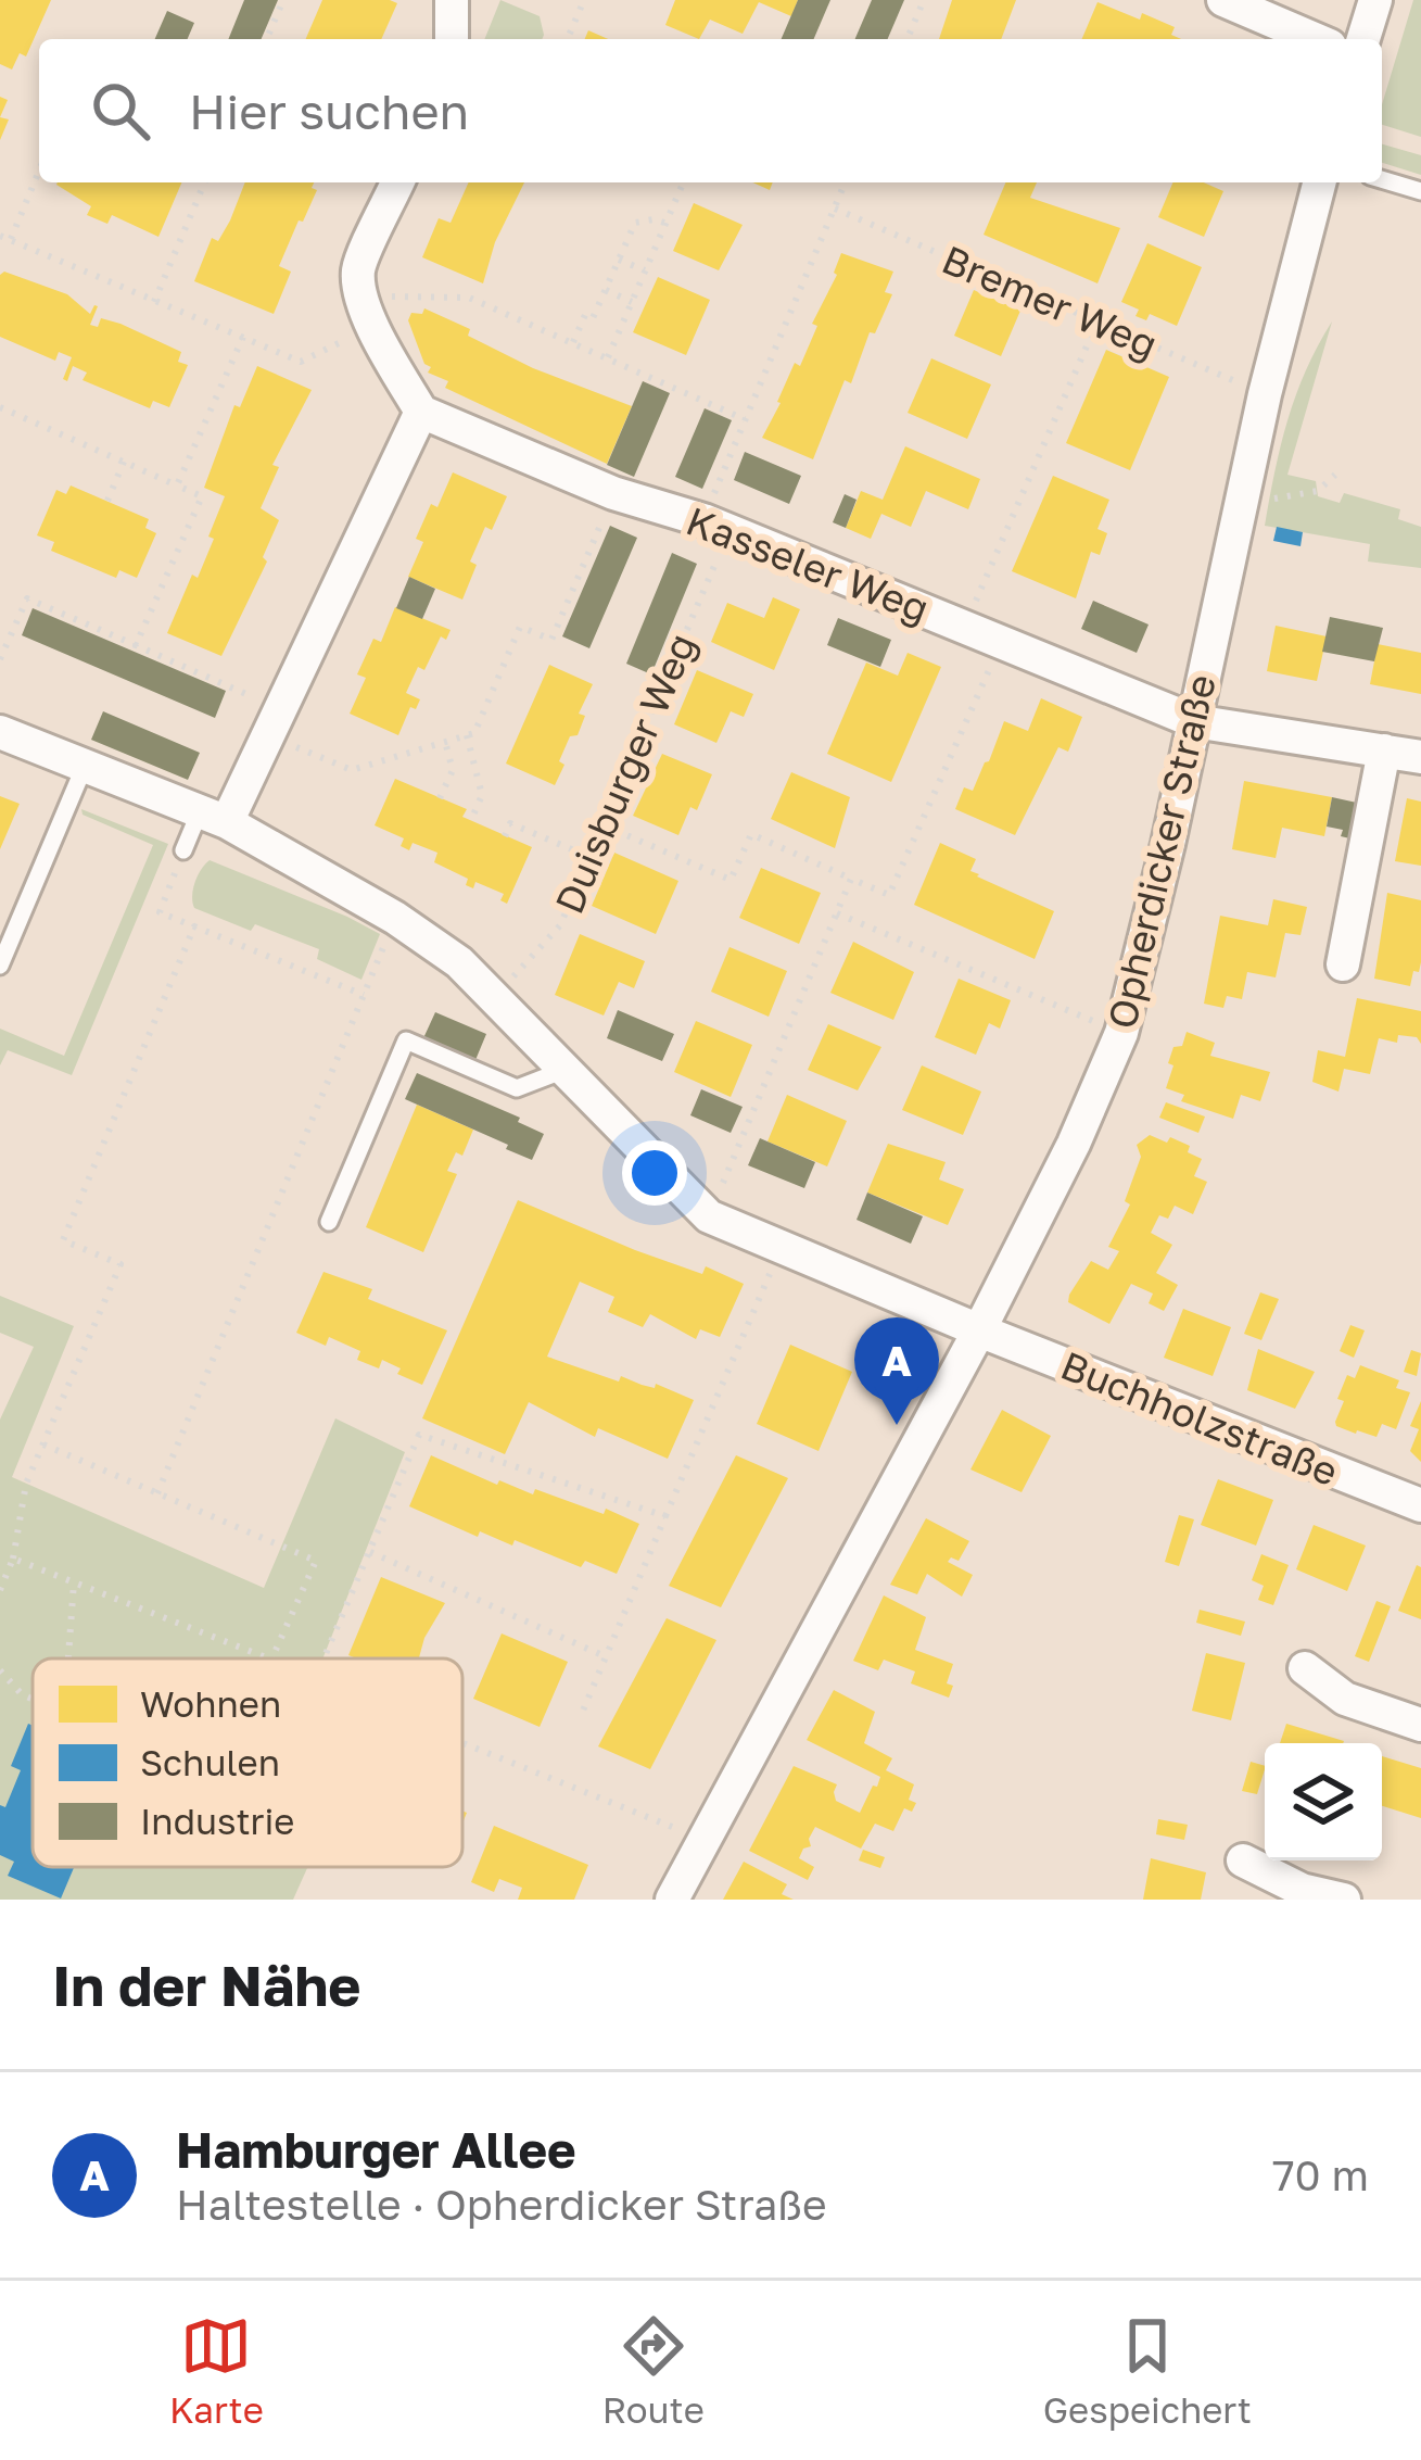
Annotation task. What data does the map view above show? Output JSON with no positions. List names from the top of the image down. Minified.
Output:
{"streets":{"street":["Kasseler Weg","Opherdicker Straße","Buchholzstraße"],"path":["Bremer Weg","Duisburger Weg"]},"crossings":[["Bremer Weg","Duisburger Weg"],["Bremer Weg","Opherdicker Straße"],["Kasseler Weg","Duisburger Weg"],["Kasseler Weg","Opherdicker Straße"],["Opherdicker Straße","Buchholzstraße"]],"legend":["Wohnen","Schulen","Industrie"],"page":{"search":"Hier suchen","pins":"A","heading":"In der Nähe","list":[{"mark":"A","name":"Hamburger Allee","note":"Haltestelle · Opherdicker Straße","value":"70 m"}],"nav":["Karte","Route","Gespeichert"]}}
